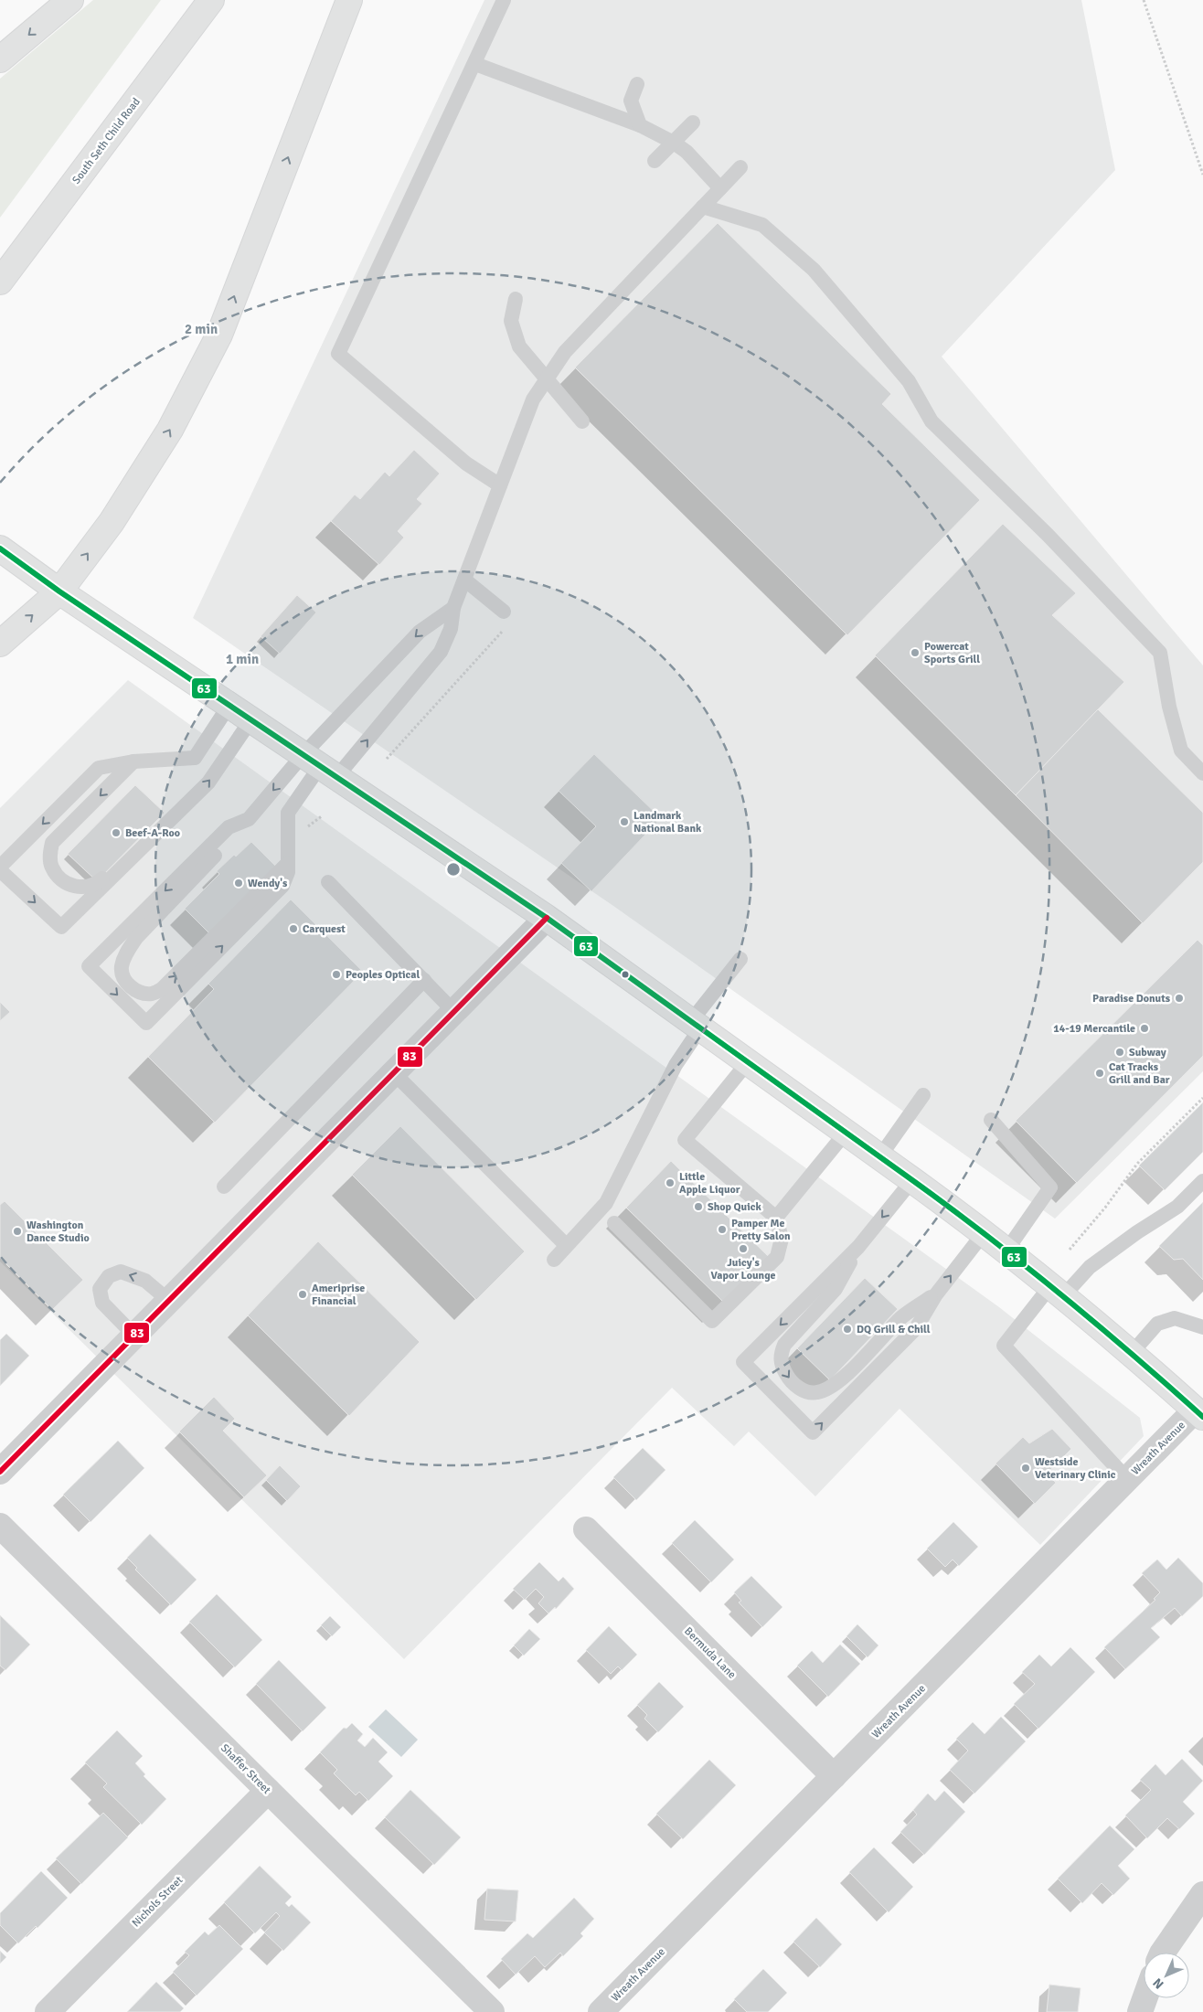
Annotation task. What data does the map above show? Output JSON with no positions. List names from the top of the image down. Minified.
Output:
{"streets":{"main road":["South Seth Child Road"],"street":["Wreath Avenue","Bermuda Lane","Shaffer Street","Nichols Street"]},"crossings":[["Wreath Avenue","Bermuda Lane"],["Shaffer Street","Nichols Street"]],"places":["Powercat Sports Grill","Landmark National Bank","Beef-A-Roo","Wendy's","Carquest","Peoples Optical","Paradise Donuts","14-19 Mercantile","Subway","Cat Tracks Grill and Bar","Little Apple Liquor","Shop Quick","Pamper Me Pretty Salon","Washington Dance Studio","Juicy's Vapor Lounge","Ameriprise Financial","DQ Grill & Chill","Westside Veterinary Clinic"],"lines":["transit line 63","transit line 83"],"north":"bottom left","rings":["2 min","1 min"]}
